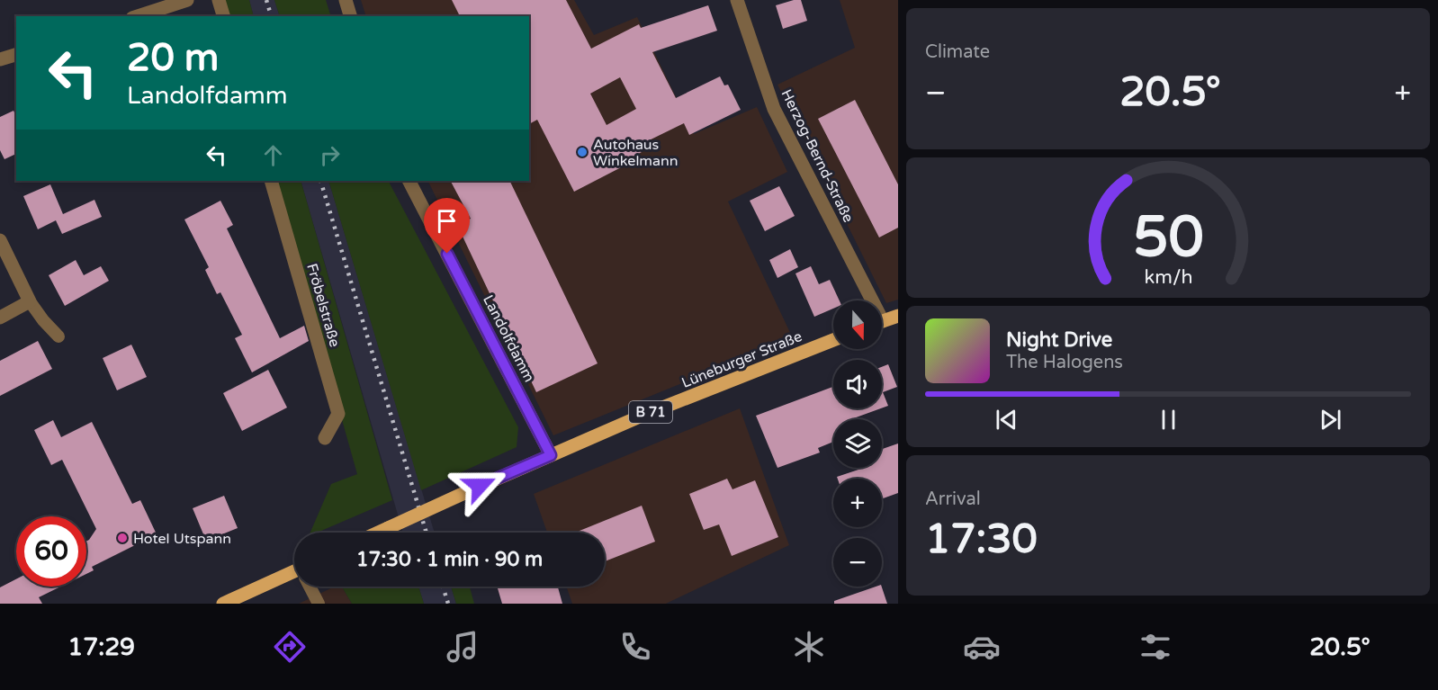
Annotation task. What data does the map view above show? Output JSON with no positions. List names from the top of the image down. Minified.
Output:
{"streets":{"main road":["Lüneburger Straße","B 71"],"street":["Herzog-Bernd-Straße","Fröbelstraße","Landolfdamm"]},"crossings":[["Landolfdamm","Lüneburger Straße"]],"places":["Autohaus Winkelmann","Hotel Utspann"],"north":"bottom","page":{"tile":["Climate",["Arrival","17:30"]],"turn":["20 m","Landolfdamm"],"heat":["−","20.5°","+"],"map_buttons":["+","−"],"song":["Night Drive","The Halogens"],"limit":"60","trip":"17:30 · 1 min · 90 m","tabs":["17:29","20.5°"],"gauge":["50","km/h"]}}
